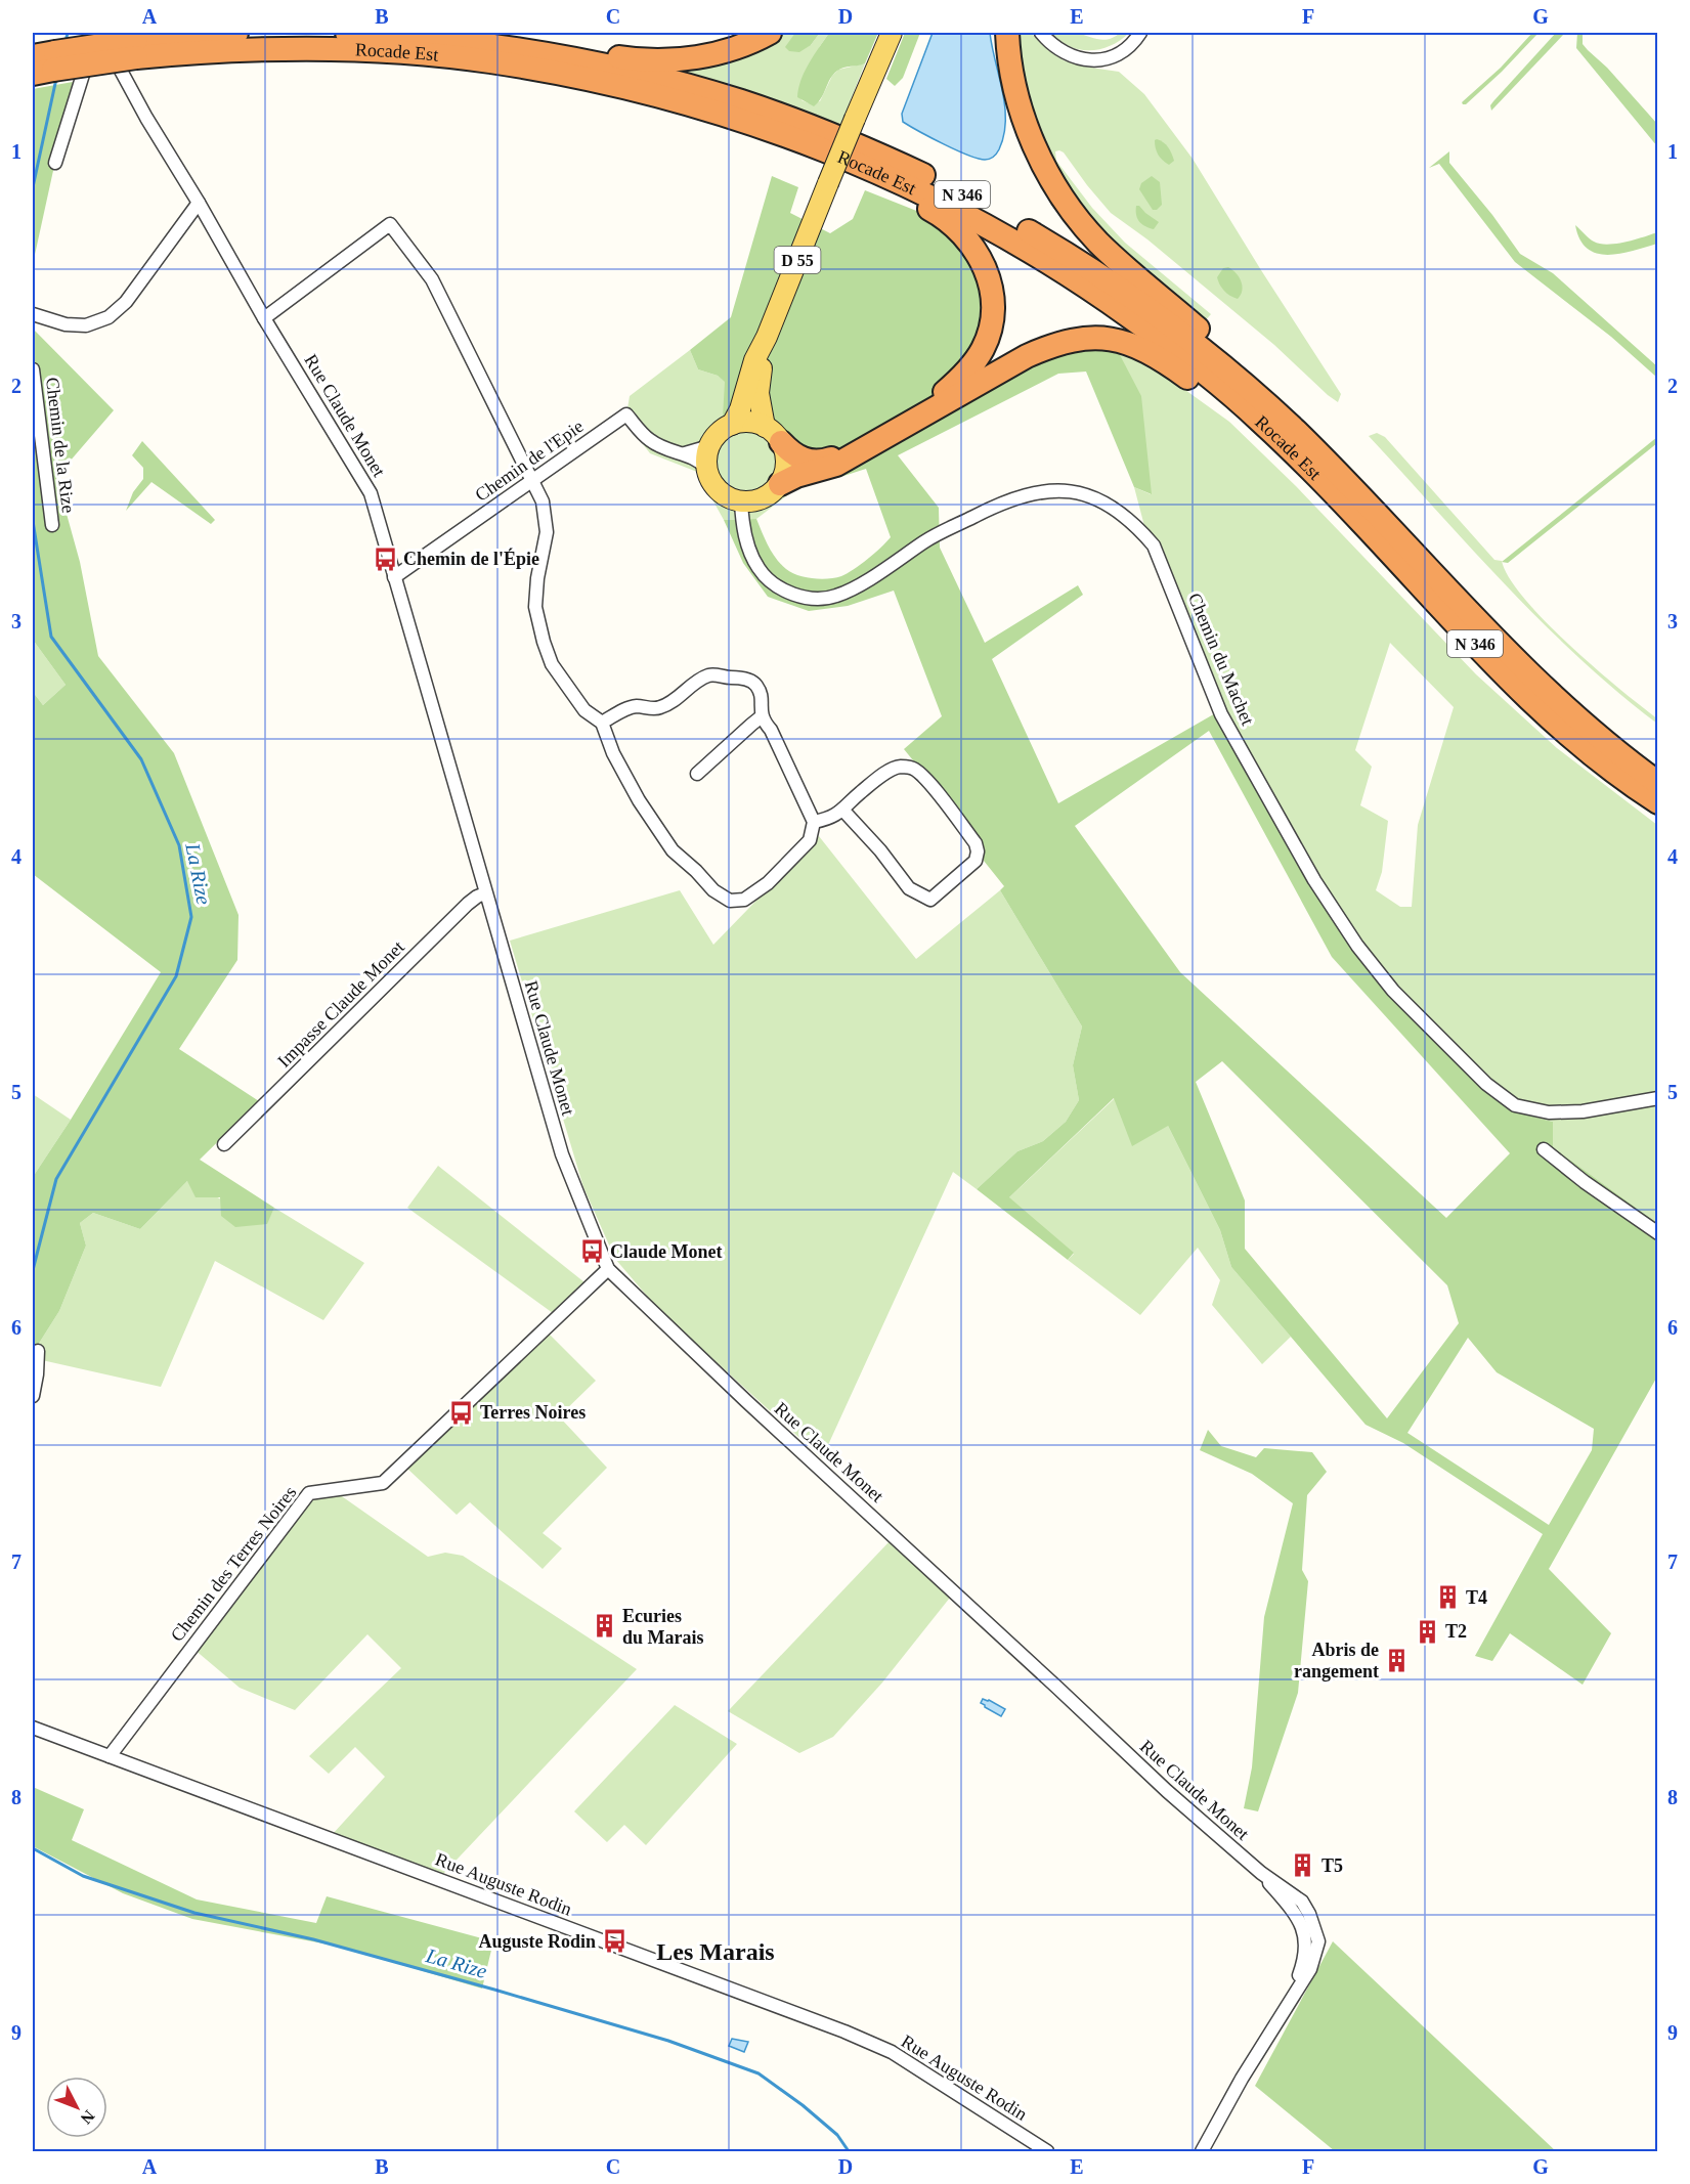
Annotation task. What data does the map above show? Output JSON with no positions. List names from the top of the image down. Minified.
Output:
{"streets":{"highway":["Rocade Est","N 346"],"main road":["D 55"],"street":["Rue Claude Monet","Chemin de la Rize","Chemin de l'Epie","Chemin du Machet","Impasse Claude Monet","Chemin des Terres Noires","Rue Auguste Rodin"]},"crossings":[["D 55","Chemin de l'Epie"],["D 55","Chemin du Machet"],["Rue Claude Monet","Chemin de l'Epie"],["Rue Claude Monet","Impasse Claude Monet"],["Rue Claude Monet","Chemin des Terres Noires"],["Chemin de l'Epie","Chemin du Machet"],["Chemin des Terres Noires","Rue Auguste Rodin"]],"districts":["Les Marais"],"water":["La Rize"],"places":{"bus stop":["Chemin de l'Épie","Claude Monet","Terres Noires","Auguste Rodin"],"building":["T4","Ecuries du Marais","T2","Abris de rangement","T5"]},"north":"bottom right","grid":{"columns":["A","B","C","D","E","F","G"],"rows":["1","2","3","4","5","6","7","8","9"]}}
